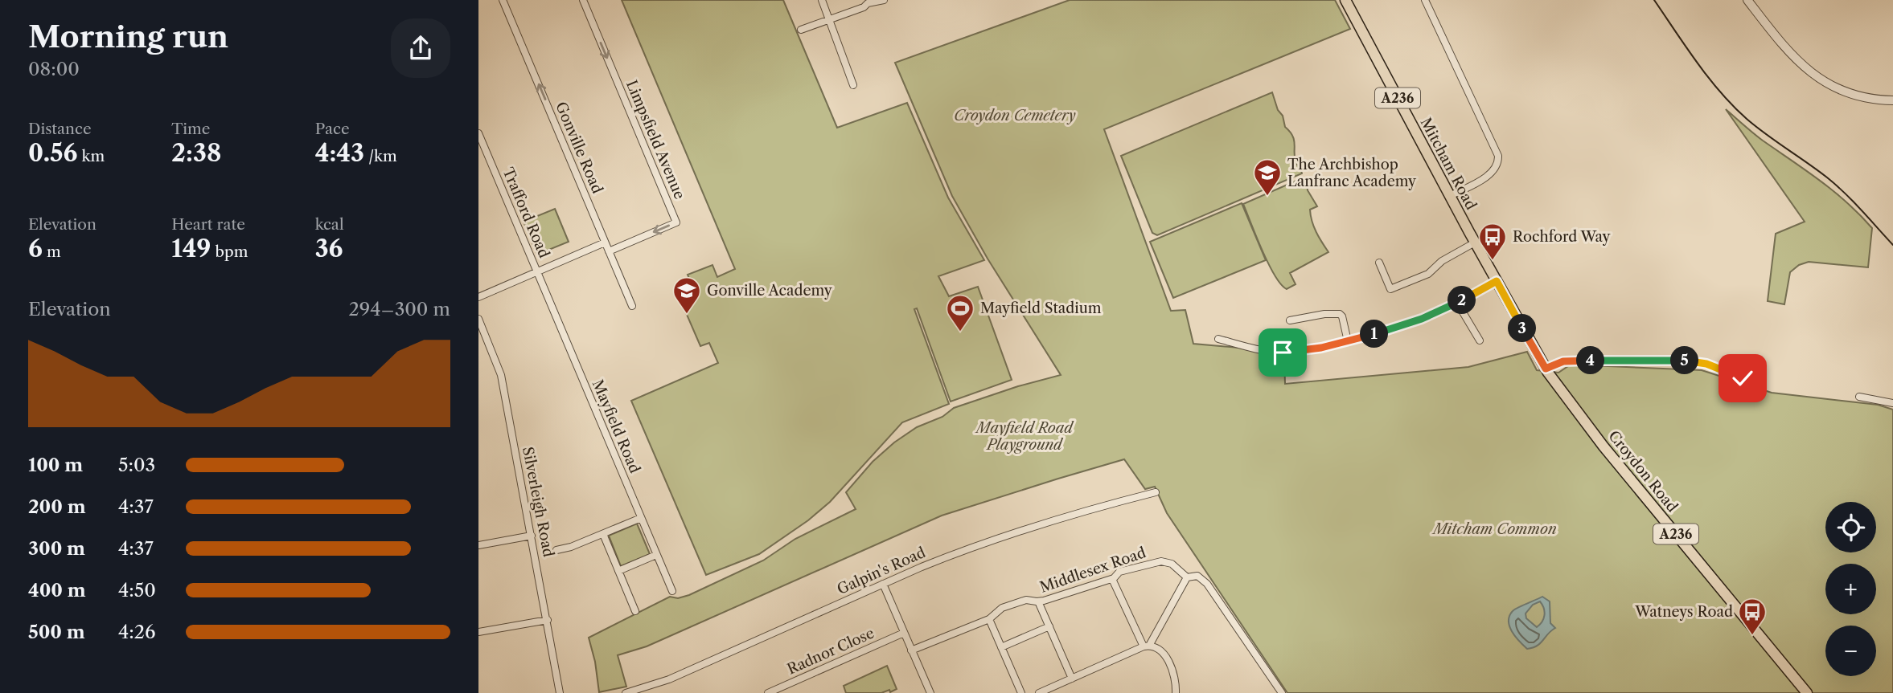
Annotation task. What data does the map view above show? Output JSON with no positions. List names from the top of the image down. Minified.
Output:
{"streets":{"main road":["A236","Mitcham Road","Croydon Road"],"street":["Limpsfield Avenue","Gonville Road","Trafford Road","Mayfield Road","Silverleigh Road","Middlesex Road","Galpin's Road","Radnor Close"]},"crossings":[["Limpsfield Avenue","Gonville Road"],["Mitcham Road","Croydon Road"],["Trafford Road","Mayfield Road"]],"one_way":["Limpsfield Avenue","Gonville Road"],"parks":["Croydon Cemetery","Mayfield Road Playground","Mitcham Common"],"places":{"school or university":["The Archbishop Lanfranc Academy","Gonville Academy"],"bus stop":["Rochford Way","Watneys Road"],"sports":["Mayfield Stadium"]},"page":{"heading":["Morning run","08:00"],"stats":[["Distance","0.56 km"],["Time","2:38"],["Pace","4:43 /km"],["Elevation","6 m"],["Heart rate","149 bpm"],["kcal","36"]],"pins":["2","3","1","4","5"],"chart":["Elevation","294–300 m"],"list":[{"name":"100 m","note":"5:03"},{"name":"200 m","note":"4:37"},{"name":"300 m","note":"4:37"},{"name":"400 m","note":"4:50"},{"name":"500 m","note":"4:26"}],"map_buttons":["+","−"]}}
